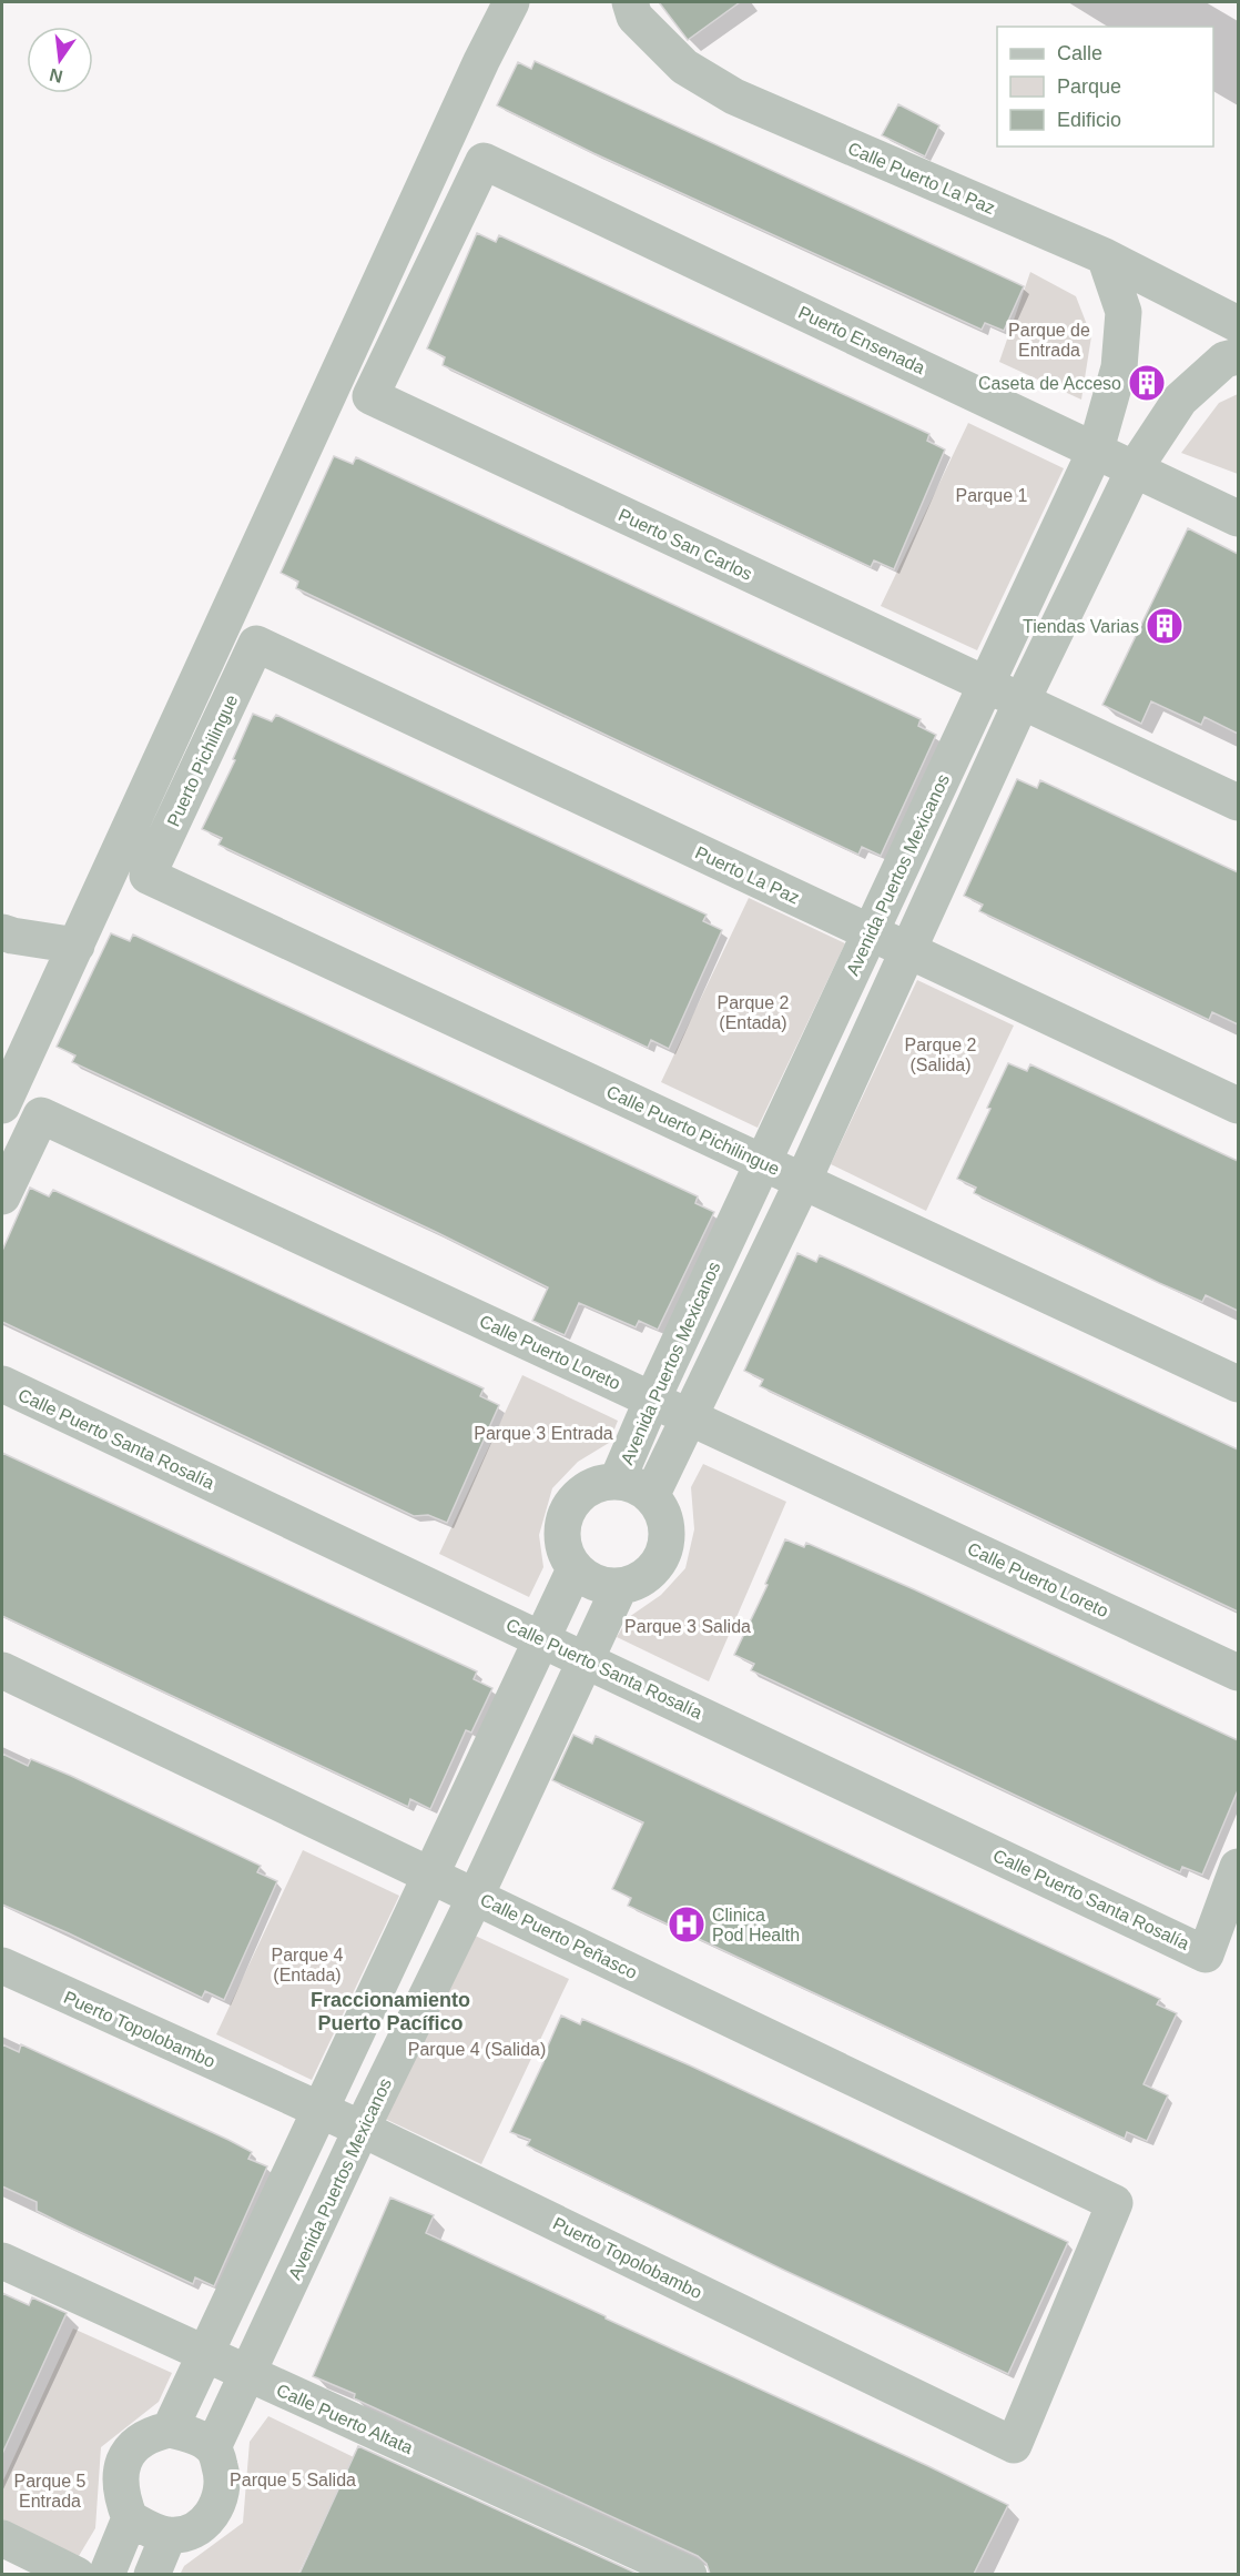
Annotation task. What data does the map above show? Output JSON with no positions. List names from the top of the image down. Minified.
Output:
{"streets":{"street":["Calle Puerto La Paz","Puerto Ensenada","Puerto San Carlos","Puerto Pichilingue","Puerto La Paz","Avenida Puertos Mexicanos","Calle Puerto Pichilingue","Calle Puerto Loreto","Calle Puerto Santa Rosalía","Calle Puerto Peñasco","Puerto Topolobambo","Calle Puerto Altata"]},"crossings":[["Calle Puerto La Paz","Avenida Puertos Mexicanos"],["Puerto Ensenada","Puerto San Carlos"],["Puerto Ensenada","Avenida Puertos Mexicanos"],["Puerto San Carlos","Avenida Puertos Mexicanos"],["Puerto Pichilingue","Puerto La Paz"],["Puerto Pichilingue","Calle Puerto Pichilingue"],["Puerto La Paz","Avenida Puertos Mexicanos"],["Avenida Puertos Mexicanos","Calle Puerto Pichilingue"],["Avenida Puertos Mexicanos","Calle Puerto Loreto"],["Avenida Puertos Mexicanos","Calle Puerto Santa Rosalía"],["Avenida Puertos Mexicanos","Calle Puerto Peñasco"],["Avenida Puertos Mexicanos","Puerto Topolobambo"],["Avenida Puertos Mexicanos","Calle Puerto Altata"],["Calle Puerto Peñasco","Puerto Topolobambo"]],"districts":["Fraccionamiento Puerto Pacífico"],"parks":["Parque de Entrada","Parque 1","Parque 2 (Entada)","Parque 2 (Salida)","Parque 3 Entrada","Parque 3 Salida","Parque 4 (Entada)","Parque 4 (Salida)","Parque 5 Salida","Parque 5 Entrada"],"places":{"building":["Caseta de Acceso","Tiendas Varias"],"hospital":["Clinica Pod Health"]},"legend":["Calle","Parque","Edificio"],"north":"bottom"}
